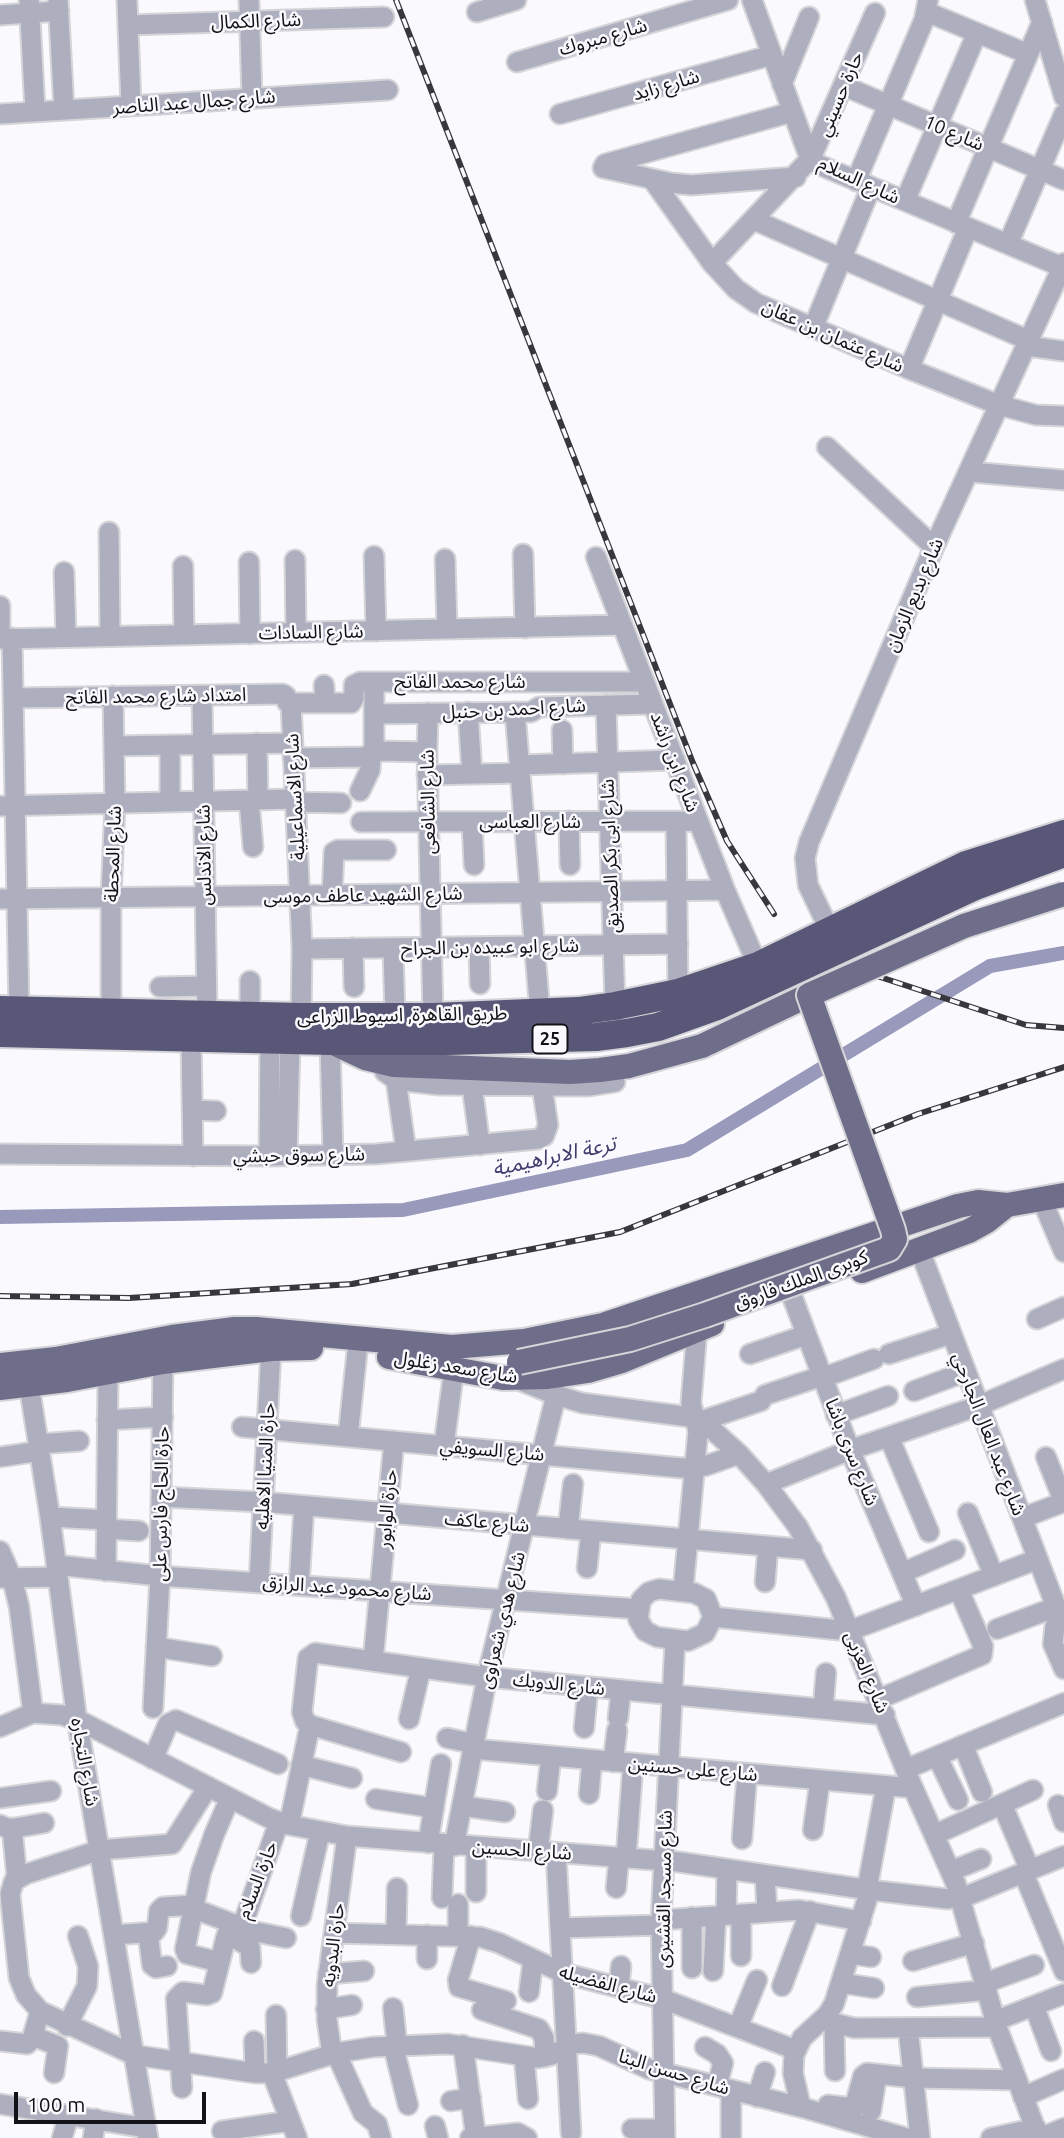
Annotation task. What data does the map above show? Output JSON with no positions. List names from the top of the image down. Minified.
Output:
{"streets":{"highway":["طريق القاهرة, اسيوط الزراعى","25"],"main road":["كوبرى الملك فاروق","شارع سعد زغلول"],"street":["شارع الكمال","شارع مبروك","شارع زايد","حارة حسيني","شارع جمال عبد الناصر","شارع 10","شارع السلام","شارع عثمان بن عفان","شارع بديع الزمان","شارع السادات","شارع محمد الفاتح","امتداد شارع محمد الفاتح","شارع احمد بن حنبل","شارع ابن راشد","شارع الاسماعيلية","شارع الشافعى","شارع العباسى","شارع المحطة","شارع الاندلس","شارع ابى بكر الصديق","شارع الشهيد عاطف موسى","شارع ابو عبيده بن الجراح","شارع سوق حبشي","شارع عبد العال الجارحي","شارع السويفي","شارع سرى باشا","حارة المنيا الاهليه","حارة الحاج فارس على","حارة الوابور","شارع عاكف","شارع محمود عبد الرازق","شارع هدي شعراوى","شارع العزبى","شارع الدويك","شارع التجاره","شارع على حسنين","شارع الحسين","حارة السلام","شارع مسجد القشيرى","حارة البدويه","شارع الفضيله","شارع حسن البنا"]},"crossings":[["شارع زايد","شارع السلام"],["حارة حسيني","شارع 10"],["حارة حسيني","شارع السلام"],["حارة حسيني","شارع عثمان بن عفان"],["شارع السلام","شارع عثمان بن عفان"],["شارع السلام","شارع بديع الزمان"],["شارع عثمان بن عفان","شارع بديع الزمان"],["شارع بديع الزمان","طريق القاهرة, اسيوط الزراعى"],["شارع السادات","شارع ابن راشد"],["شارع محمد الفاتح","امتداد شارع محمد الفاتح"],["شارع محمد الفاتح","شارع ابن راشد"],["شارع محمد الفاتح","شارع الاسماعيلية"],["امتداد شارع محمد الفاتح","شارع الاسماعيلية"],["امتداد شارع محمد الفاتح","شارع المحطة"],["امتداد شارع محمد الفاتح","شارع الاندلس"],["شارع احمد بن حنبل","شارع ابن راشد"],["شارع احمد بن حنبل","شارع الشافعى"],["شارع احمد بن حنبل","شارع ابى بكر الصديق"],["شارع ابن راشد","شارع العباسى"],["شارع ابن راشد","شارع الشهيد عاطف موسى"],["شارع ابن راشد","طريق القاهرة, اسيوط الزراعى"],["شارع الاسماعيلية","شارع الشهيد عاطف موسى"],["شارع الاسماعيلية","شارع ابو عبيده بن الجراح"],["شارع الاسماعيلية","طريق القاهرة, اسيوط الزراعى"],["شارع الاسماعيلية","شارع سوق حبشي"],["شارع الشافعى","شارع العباسى"],["شارع الشافعى","شارع الشهيد عاطف موسى"],["شارع الشافعى","شارع ابو عبيده بن الجراح"],["شارع الشافعى","طريق القاهرة, اسيوط الزراعى"],["شارع العباسى","شارع ابى بكر الصديق"],["شارع المحطة","شارع الشهيد عاطف موسى"],["شارع المحطة","طريق القاهرة, اسيوط الزراعى"],["شارع الاندلس","شارع الشهيد عاطف موسى"],["شارع الاندلس","طريق القاهرة, اسيوط الزراعى"],["شارع ابى بكر الصديق","شارع الشهيد عاطف موسى"],["شارع ابى بكر الصديق","شارع ابو عبيده بن الجراح"],["شارع ابى بكر الصديق","طريق القاهرة, اسيوط الزراعى"],["طريق القاهرة, اسيوط الزراعى","كوبرى الملك فاروق"],["كوبرى الملك فاروق","شارع سعد زغلول"],["شارع سعد زغلول","شارع عبد العال الجارحي"],["شارع سعد زغلول","شارع سرى باشا"],["شارع سعد زغلول","حارة المنيا الاهليه"],["شارع سعد زغلول","حارة الحاج فارس على"],["شارع سعد زغلول","شارع التجاره"],["شارع السويفي","حارة المنيا الاهليه"],["شارع السويفي","حارة الوابور"],["شارع السويفي","شارع هدي شعراوى"],["شارع السويفي","شارع العزبى"],["حارة المنيا الاهليه","شارع عاكف"],["حارة المنيا الاهليه","شارع محمود عبد الرازق"],["حارة الحاج فارس على","شارع عاكف"],["حارة الحاج فارس على","شارع محمود عبد الرازق"],["حارة الوابور","شارع عاكف"],["حارة الوابور","شارع محمود عبد الرازق"],["حارة الوابور","شارع الدويك"],["شارع عاكف","شارع هدي شعراوى"],["شارع عاكف","شارع العزبى"],["شارع محمود عبد الرازق","شارع هدي شعراوى"],["شارع محمود عبد الرازق","شارع التجاره"],["شارع محمود عبد الرازق","شارع مسجد القشيرى"],["شارع هدي شعراوى","شارع الدويك"],["شارع هدي شعراوى","شارع على حسنين"],["شارع هدي شعراوى","شارع الحسين"],["شارع العزبى","شارع الدويك"],["شارع العزبى","شارع على حسنين"],["شارع العزبى","شارع الحسين"],["شارع الدويك","حارة السلام"],["شارع الدويك","شارع مسجد القشيرى"],["شارع التجاره","شارع الحسين"],["شارع التجاره","شارع حسن البنا"],["شارع على حسنين","شارع مسجد القشيرى"],["شارع الحسين","حارة السلام"],["شارع الحسين","شارع مسجد القشيرى"],["شارع الحسين","حارة البدويه"],["حارة السلام","شارع حسن البنا"],["شارع مسجد القشيرى","شارع الفضيله"],["شارع مسجد القشيرى","شارع حسن البنا"],["حارة البدويه","شارع الفضيله"],["حارة البدويه","شارع حسن البنا"]],"water":["ترعة الابراهيمية"],"scale_bar":"100 m"}
